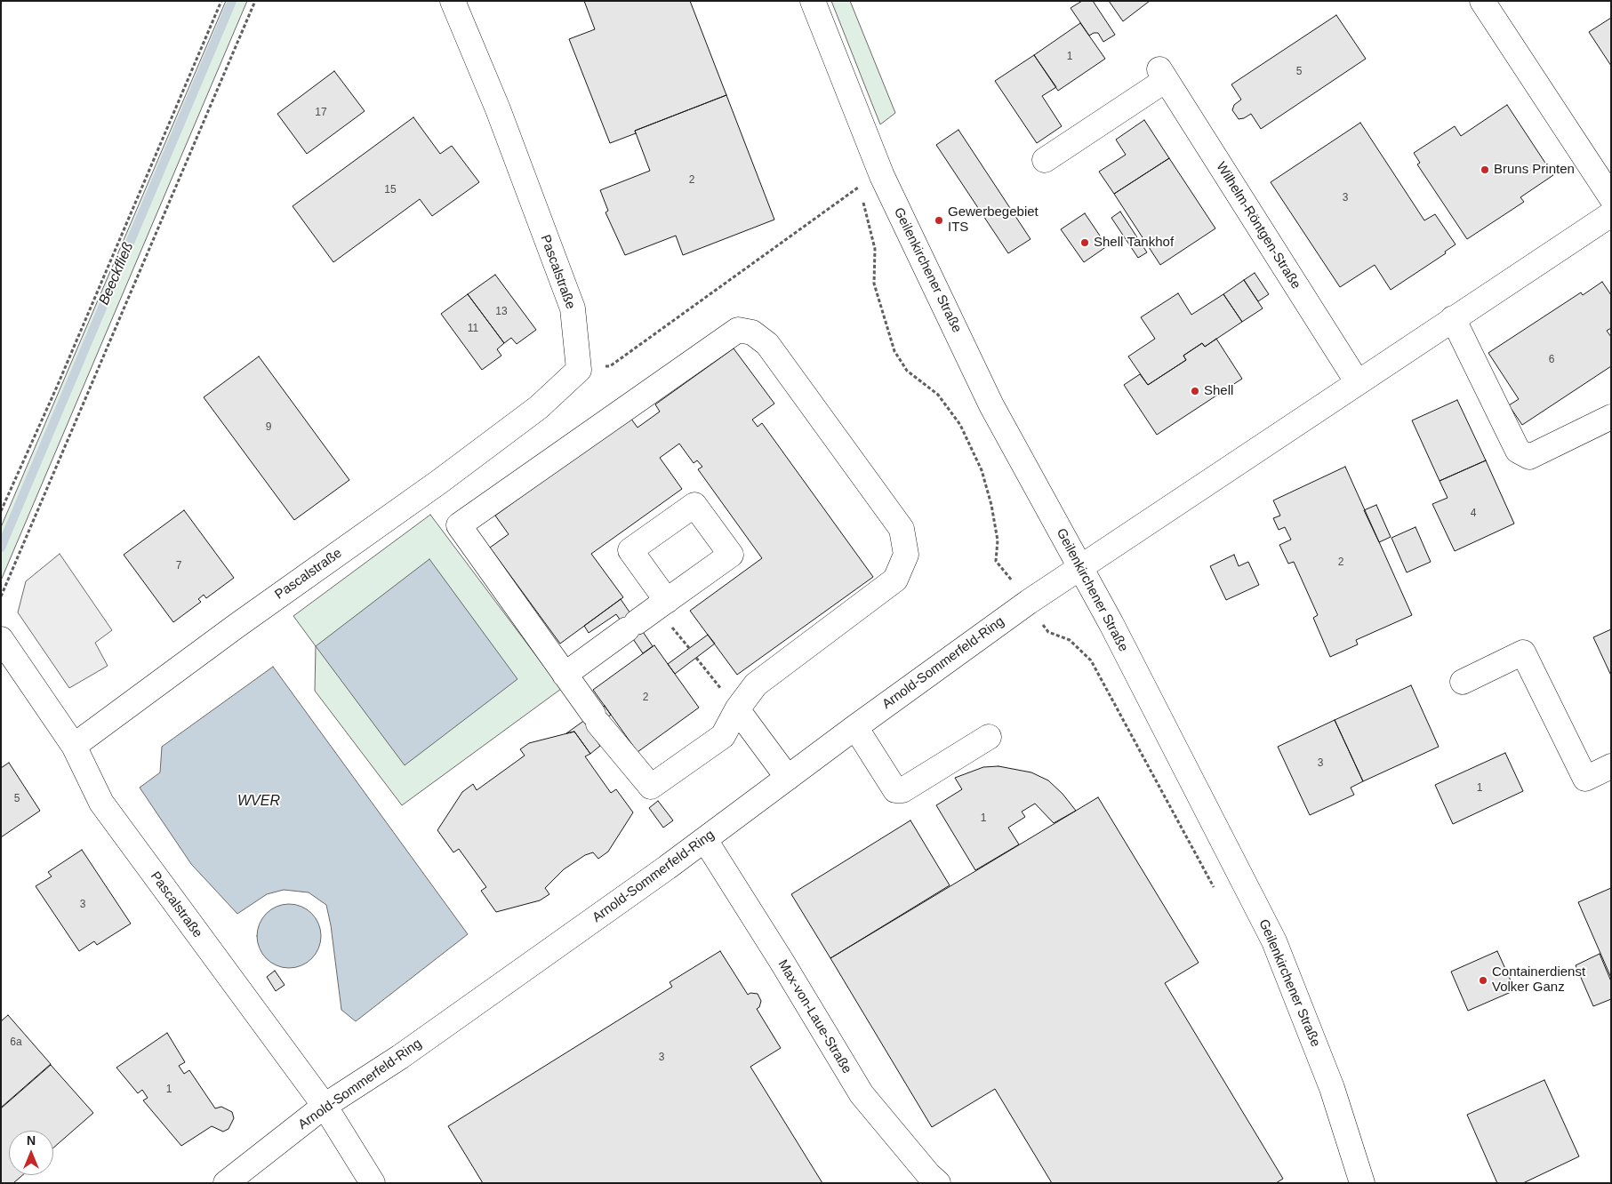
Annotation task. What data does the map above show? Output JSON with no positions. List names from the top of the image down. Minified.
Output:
{"streets":{"street":["Wilhelm-Röntgen-Straße","Geilenkirchener Straße","Pascalstraße","Arnold-Sommerfeld-Ring","Max-von-Laue-Straße"]},"crossings":[["Geilenkirchener Straße","Arnold-Sommerfeld-Ring"],["Pascalstraße","Arnold-Sommerfeld-Ring"],["Arnold-Sommerfeld-Ring","Max-von-Laue-Straße"]],"water":["Beeckfließ","WVER"],"places":["Bruns Printen","Gewerbegebiet ITS","Shell Tankhof","Shell","Containerdienst Volker Ganz"],"house_numbers":["1","5","17","2","15","3","13","11","6","9","4","2","7","2","3","1","5","1","3","6a","3","1"],"north":"top"}
